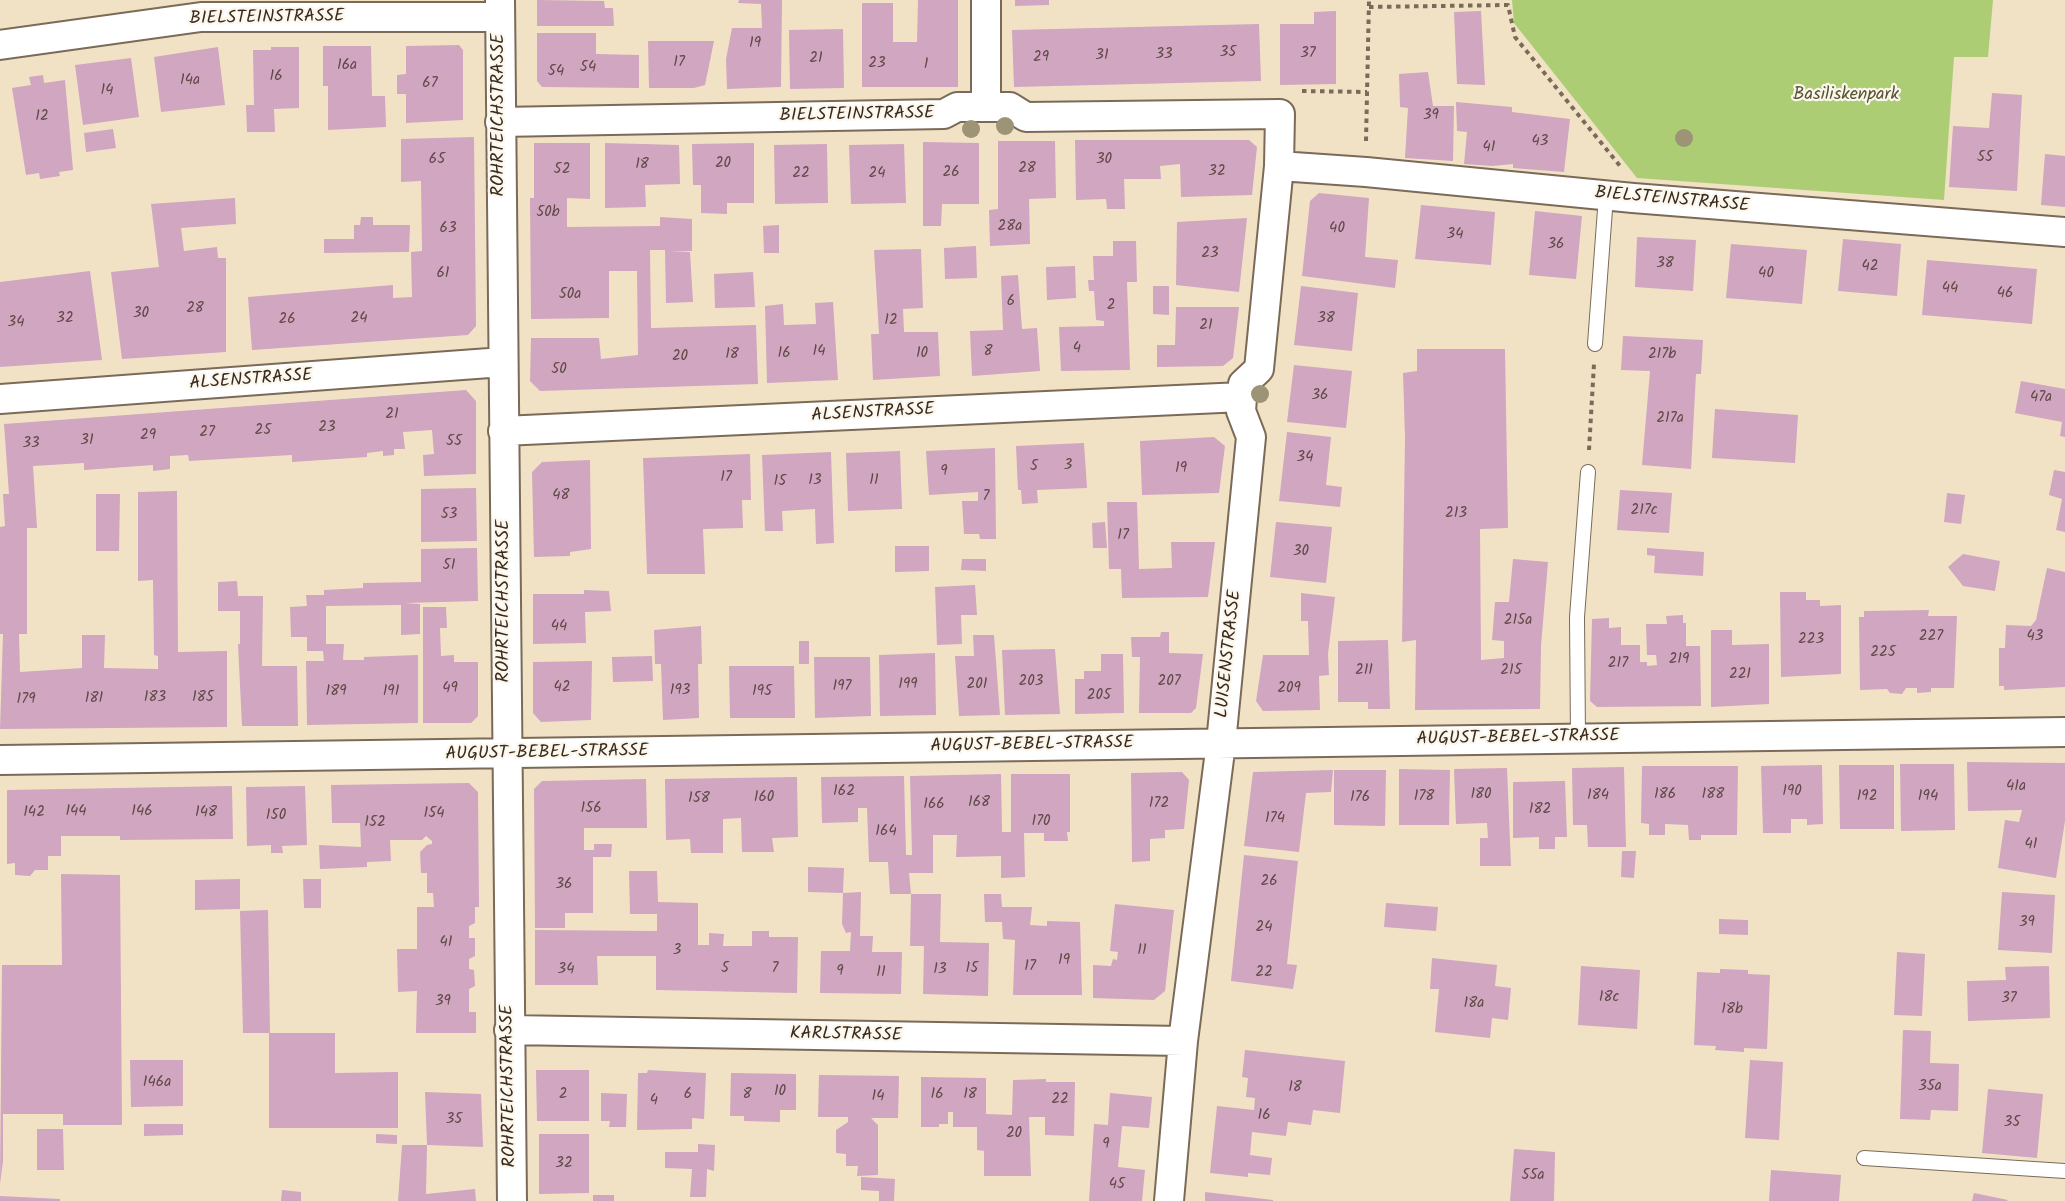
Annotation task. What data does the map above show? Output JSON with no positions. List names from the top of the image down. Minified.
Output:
{"streets":{"street":["BIELSTEINSTRASSE","ROHRTEICHSTRASSE","ALSENSTRASSE","LUISENSTRASSE","AUGUST-BEBEL-STRASSE","KARLSTRASSE"]},"crossings":[["BIELSTEINSTRASSE","ROHRTEICHSTRASSE"],["ROHRTEICHSTRASSE","ALSENSTRASSE"],["ROHRTEICHSTRASSE","AUGUST-BEBEL-STRASSE"],["ROHRTEICHSTRASSE","KARLSTRASSE"],["ALSENSTRASSE","LUISENSTRASSE"],["LUISENSTRASSE","AUGUST-BEBEL-STRASSE"],["LUISENSTRASSE","KARLSTRASSE"]],"parks":["Basiliskenpark"],"house_numbers":["19","35","37","33","31","29","21","17","23","1","16a","54","54","16","14a","67","14","39","12","43","41","55","65","30","20","18","28","52","32","26","22","24","50b","28a","63","40","34","36","23","38","42","61","40","44","46","50a","6","2","28","30","32","24","38","26","12","34","21","4","14","8","16","10","18","217b","20","50","36","47a","21","217a","23","25","27","29","31","55","33","34","3","5","19","9","17","13","11","15","48","7","217c","213","53","17","30","51","215a","44","227","43","223","225","219","217","211","215","221","203","207","199","201","197","42","49","209","193","189","191","195","205","183","185","181","179","41a","162","190","180","186","188","184","178","192","194","160","176","158","168","172","166","156","182","144","146","142","148","154","150","174","170","152","164","41","26","36","39","24","41","3","11","19","17","5","7","15","34","13","9","11","22","18c","37","39","18a","18b","146a","35a","18","10","2","6","8","16","18","14","22","4","16","35","35","20","9","32","55a","45"]}
